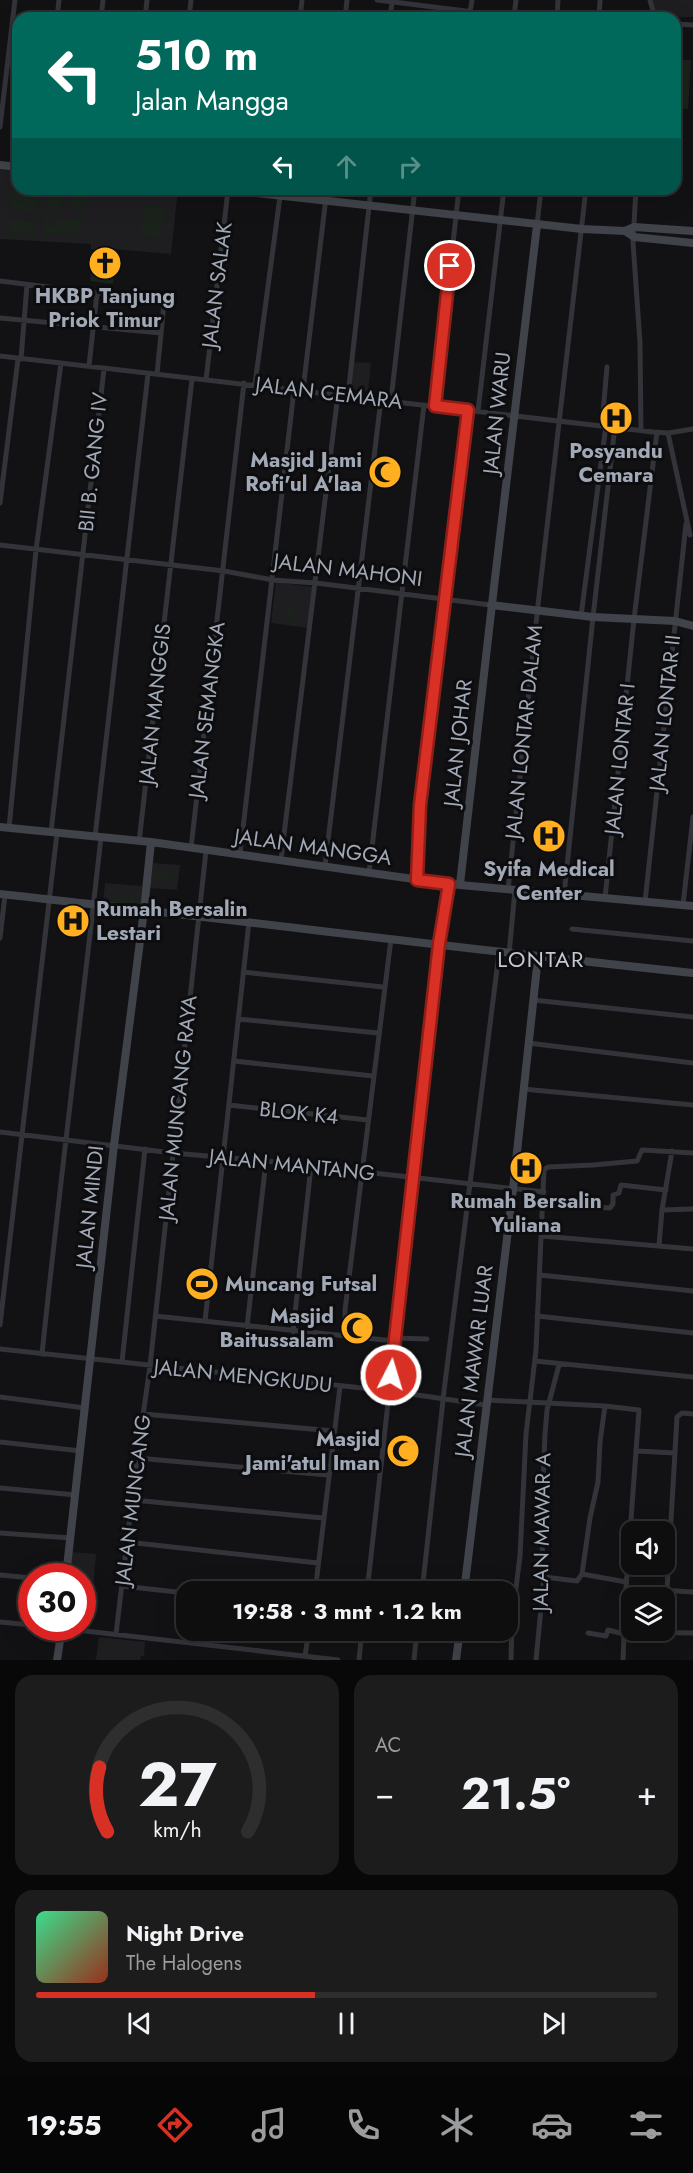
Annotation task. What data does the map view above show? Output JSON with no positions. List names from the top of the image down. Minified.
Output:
{"streets":{"street":["JALAN SALAK","JALAN CEMARA","JALAN WARU","BII B. GANG IV","JALAN MAHONI","JALAN MANGGIS","JALAN SEMANGKA","JALAN LONTAR II","JALAN LONTAR DALAM","JALAN JOHAR","JALAN LONTAR I","JALAN MANGGA","JALAN MUNCANG RAYA","BLOK K4","JALAN MANTANG","JALAN MINDI","JALAN MAWAR LUAR","JALAN MENGKUDU","JALAN MUNCANG","JALAN MAWAR A"]},"crossings":[["JALAN SALAK","JALAN CEMARA"],["JALAN CEMARA","JALAN WARU"],["JALAN CEMARA","BII B. GANG IV"],["JALAN CEMARA","JALAN MANGGIS"],["JALAN CEMARA","JALAN SEMANGKA"],["JALAN CEMARA","JALAN LONTAR DALAM"],["JALAN CEMARA","JALAN LONTAR I"],["JALAN WARU","JALAN MAHONI"],["JALAN WARU","JALAN JOHAR"],["BII B. GANG IV","JALAN MAHONI"],["BII B. GANG IV","JALAN MANGGA"],["BII B. GANG IV","JALAN MANTANG"],["JALAN MAHONI","JALAN MANGGIS"],["JALAN MAHONI","JALAN SEMANGKA"],["JALAN MAHONI","JALAN LONTAR II"],["JALAN MAHONI","JALAN LONTAR DALAM"],["JALAN MAHONI","JALAN JOHAR"],["JALAN MAHONI","JALAN LONTAR I"],["JALAN MANGGIS","JALAN MANGGA"],["JALAN SEMANGKA","JALAN MANGGA"],["JALAN LONTAR II","JALAN MANGGA"],["JALAN LONTAR DALAM","JALAN MANGGA"],["JALAN JOHAR","JALAN MANGGA"],["JALAN LONTAR I","JALAN MANGGA"],["JALAN MANGGA","JALAN MUNCANG RAYA"],["JALAN MANGGA","JALAN MINDI"],["JALAN MUNCANG RAYA","JALAN MANTANG"],["JALAN MUNCANG RAYA","JALAN MENGKUDU"],["JALAN MUNCANG RAYA","JALAN MUNCANG"],["JALAN MANTANG","JALAN MINDI"],["JALAN MANTANG","JALAN MAWAR LUAR"],["JALAN MINDI","JALAN MENGKUDU"],["JALAN MAWAR LUAR","JALAN MENGKUDU"],["JALAN MENGKUDU","JALAN MUNCANG"],["JALAN MENGKUDU","JALAN MAWAR A"]],"districts":["LONTAR"],"places":{"church":["HKBP Tanjung Priok Timur"],"hospital":["Posyandu Cemara","Syifa Medical Center","Rumah Bersalin Lestari","Rumah Bersalin Yuliana"],"mosque":["Masjid Jami Rofi'ul A'laa","Masjid Baitussalam","Masjid Jami'atul Iman"],"sports":["Muncang Futsal"]},"page":{"turn":["510 m","Jalan Mangga"],"limit":"30","trip":"19:58 · 3 mnt · 1.2 km","tile":"AC","heat":["−","21.5°","+"],"song":["Night Drive","The Halogens"],"tabs":"19:55","gauge":["27","km/h"]}}
